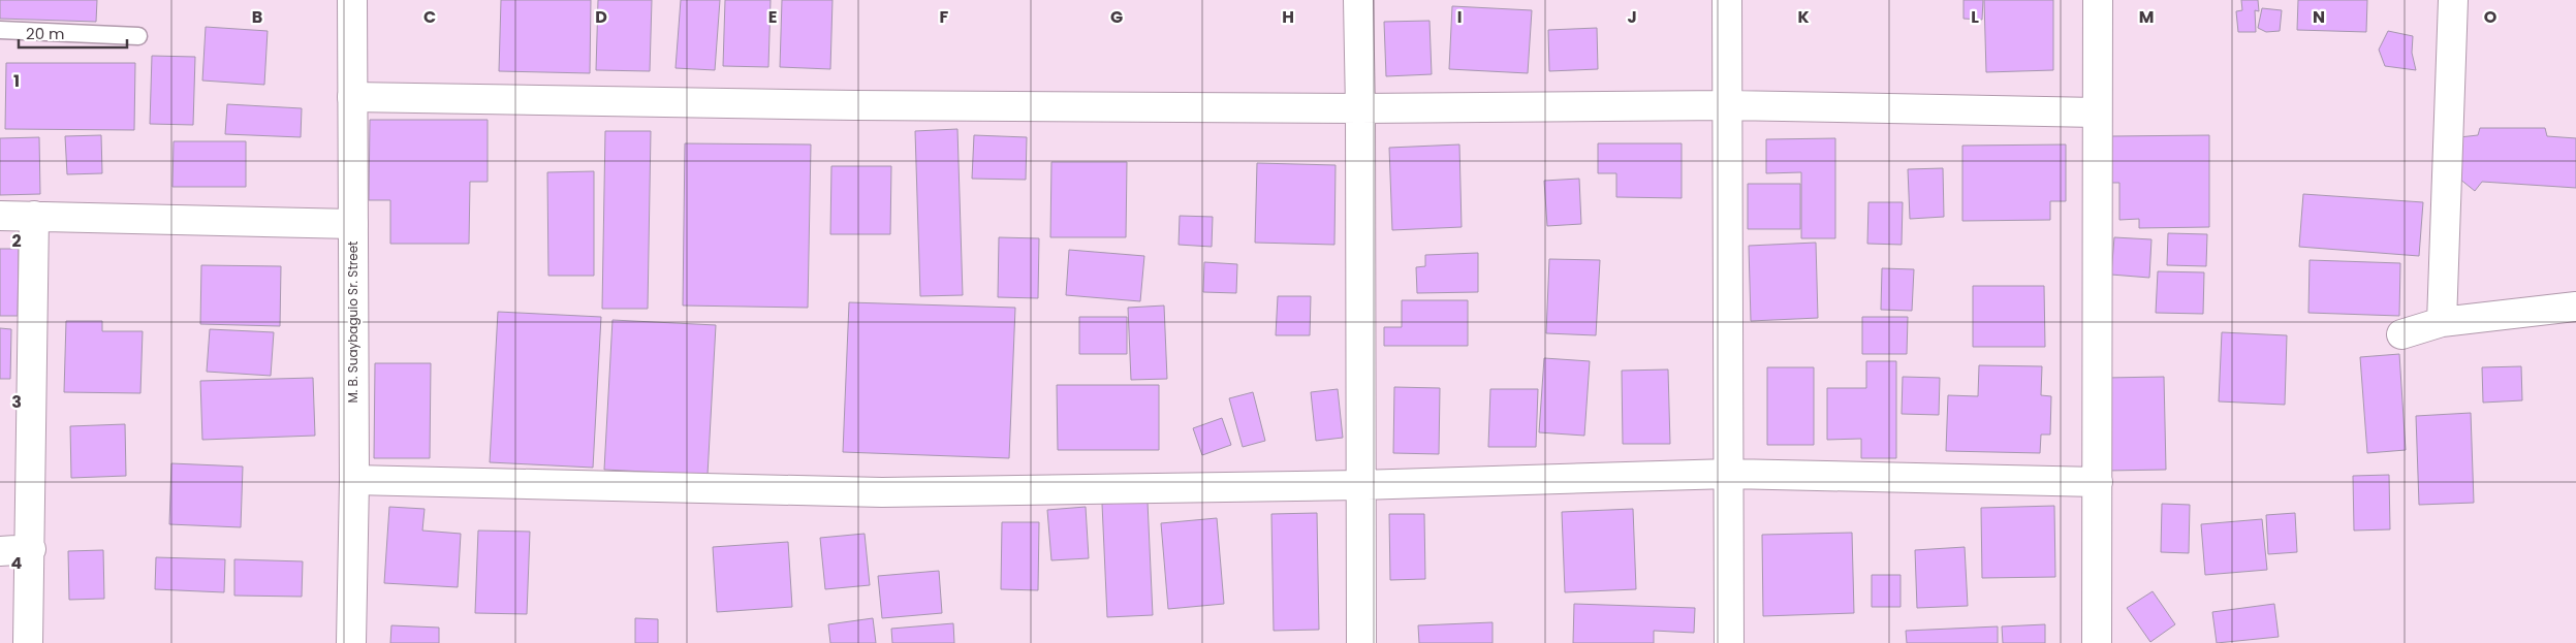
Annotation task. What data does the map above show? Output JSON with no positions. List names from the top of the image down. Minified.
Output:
{"streets":{"street":["M. B. Suaybaguio Sr. Street"]},"scale_bar":"20 m","grid":{"columns":["B","C","D","E","F","G","H","I","J","K","L","M","N","O"],"rows":["1","2","3","4"]}}
